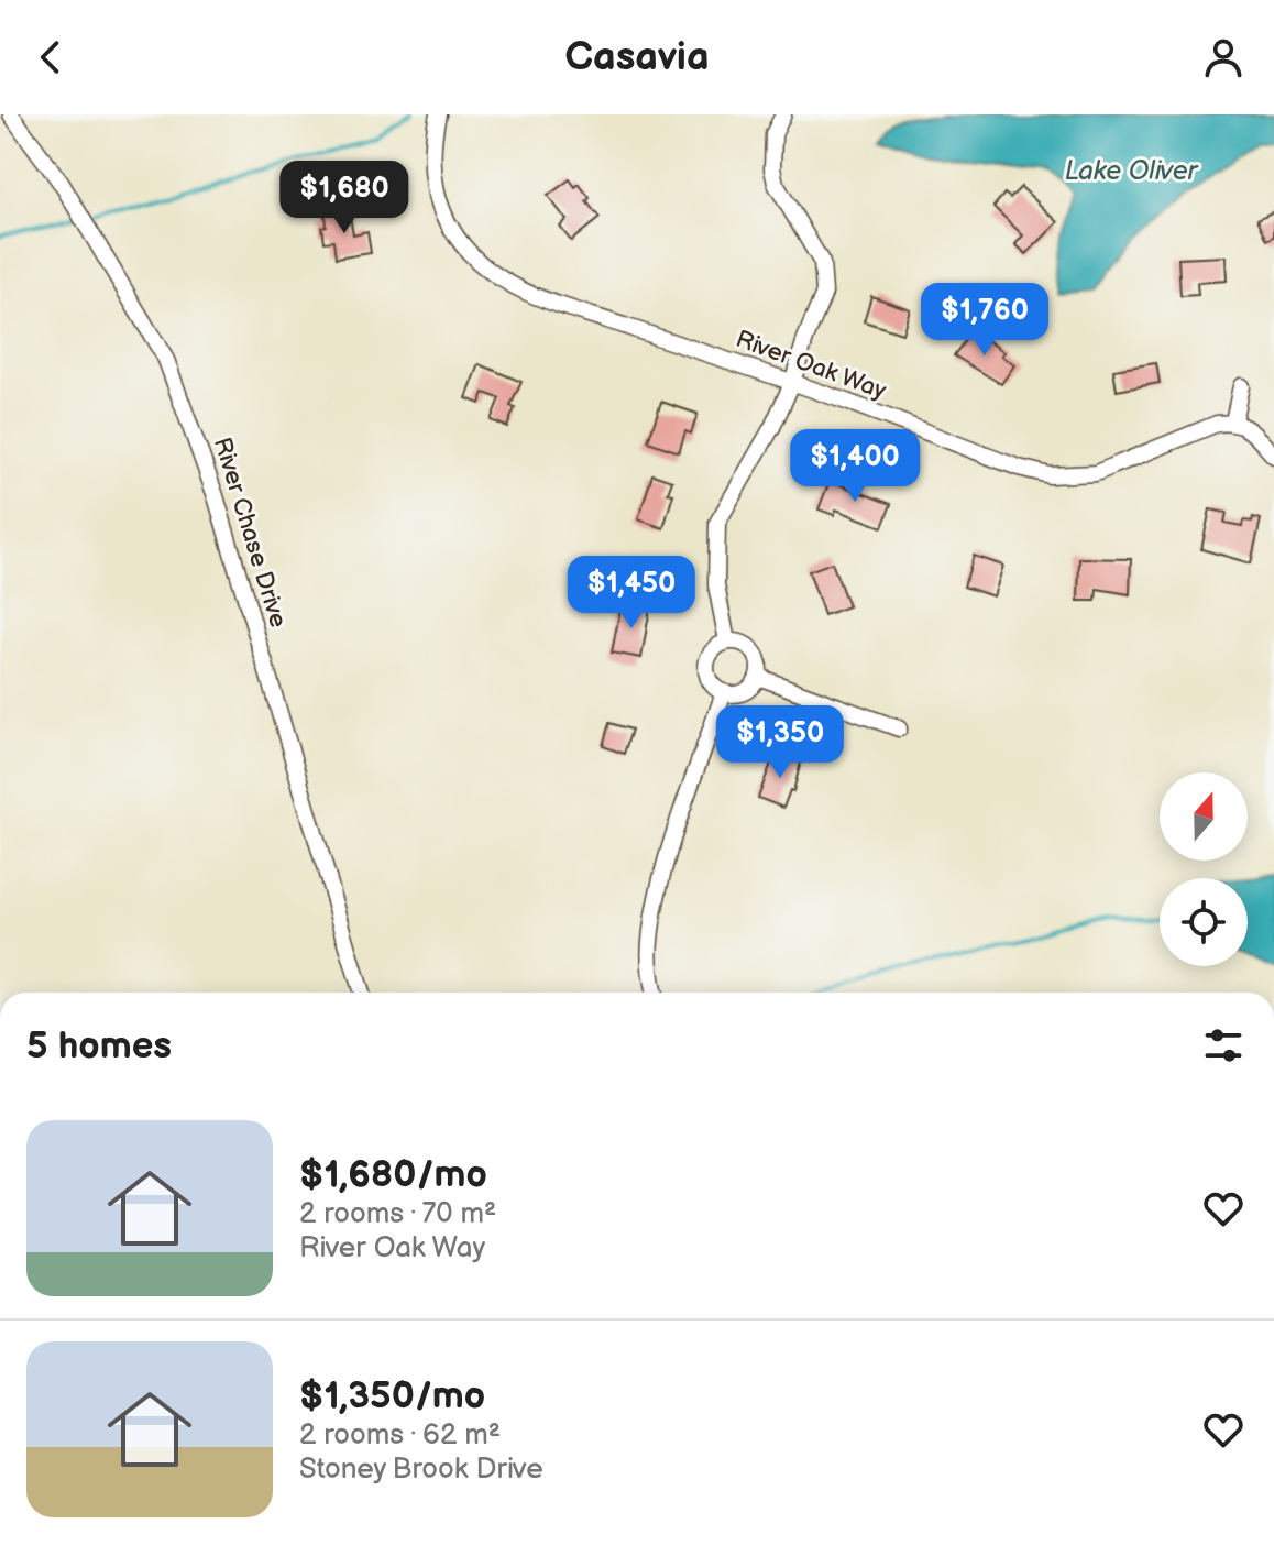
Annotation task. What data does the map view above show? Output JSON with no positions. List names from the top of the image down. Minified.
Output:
{"streets":{"street":["River Oak Way","River Chase Drive"]},"water":["Lake Oliver"],"north":"top","page":{"header":"Casavia","price":["$1,680","$1,760","$1,400","$1,450","$1,350"],"heading":"5 homes","list":[{"name":"$1,680/mo","note":"2 rooms · 70 m² · River Oak Way"},{"name":"$1,350/mo","note":"2 rooms · 62 m² · Stoney Brook Drive"}]}}
